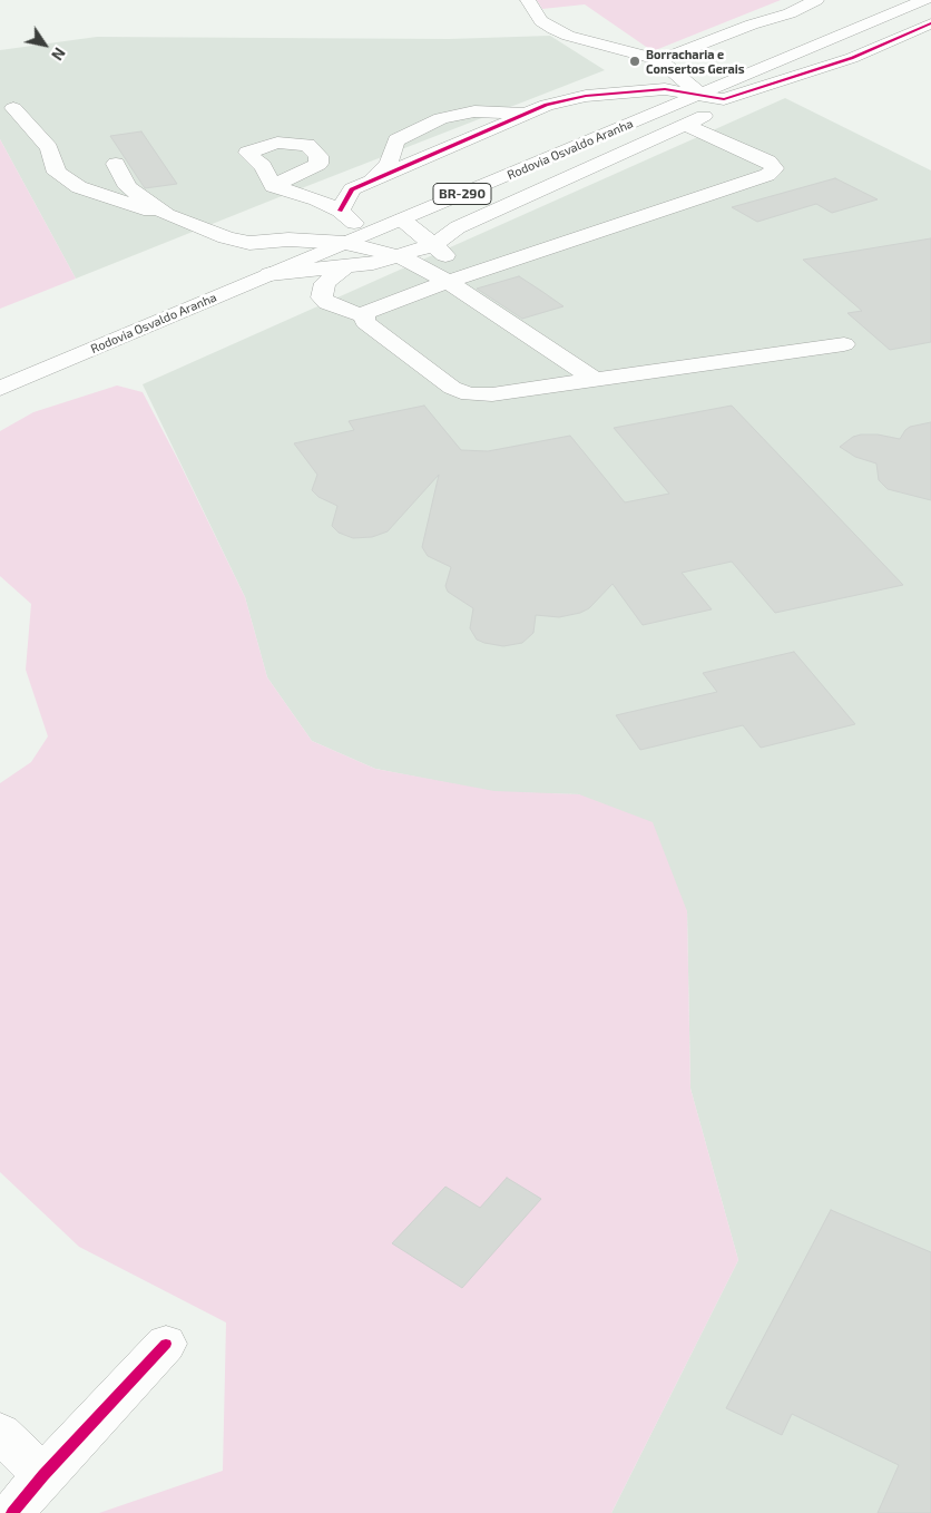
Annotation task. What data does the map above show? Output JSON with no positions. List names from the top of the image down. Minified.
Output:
{"streets":{"main road":["Rodovia Osvaldo Aranha","BR-290"]},"places":["Borracharia e Consertos Gerais"],"north":"bottom right"}
